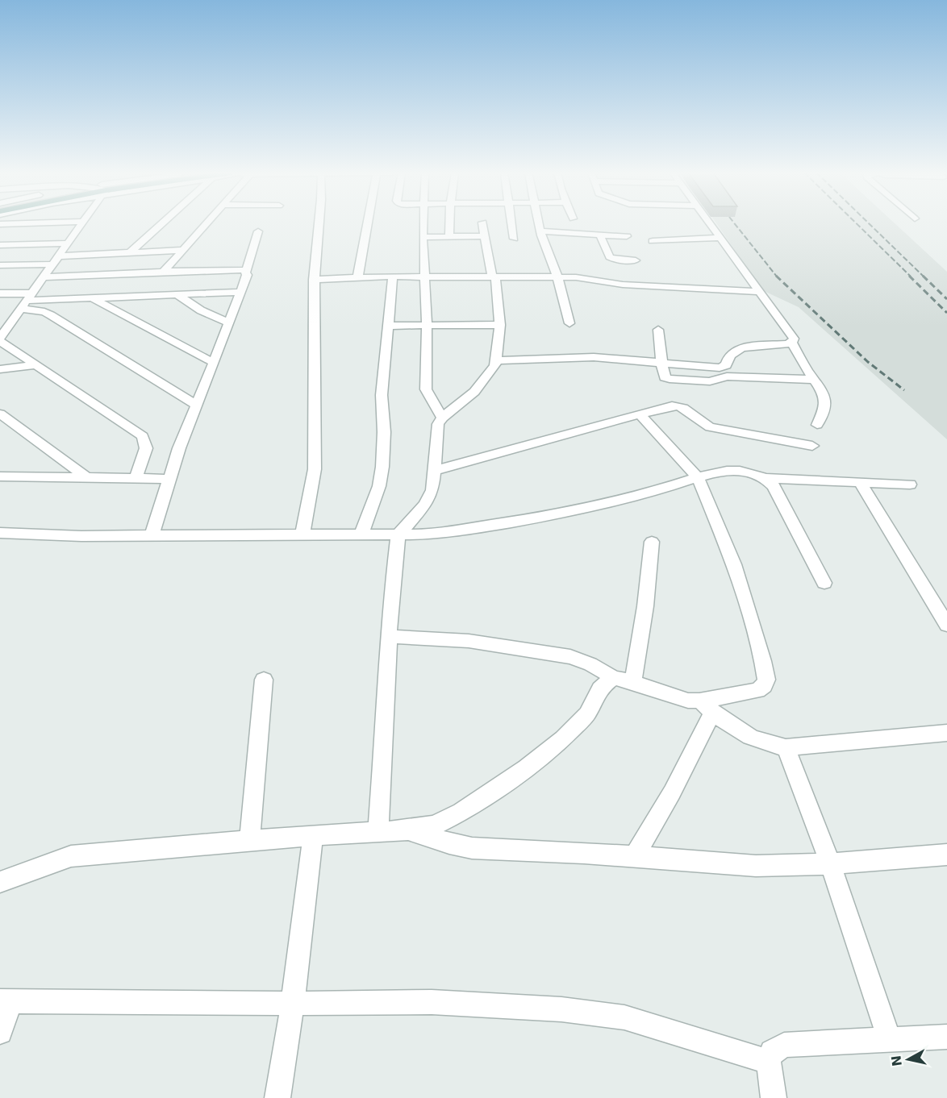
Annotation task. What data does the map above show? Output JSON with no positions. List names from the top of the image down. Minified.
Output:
{"north":"left"}
